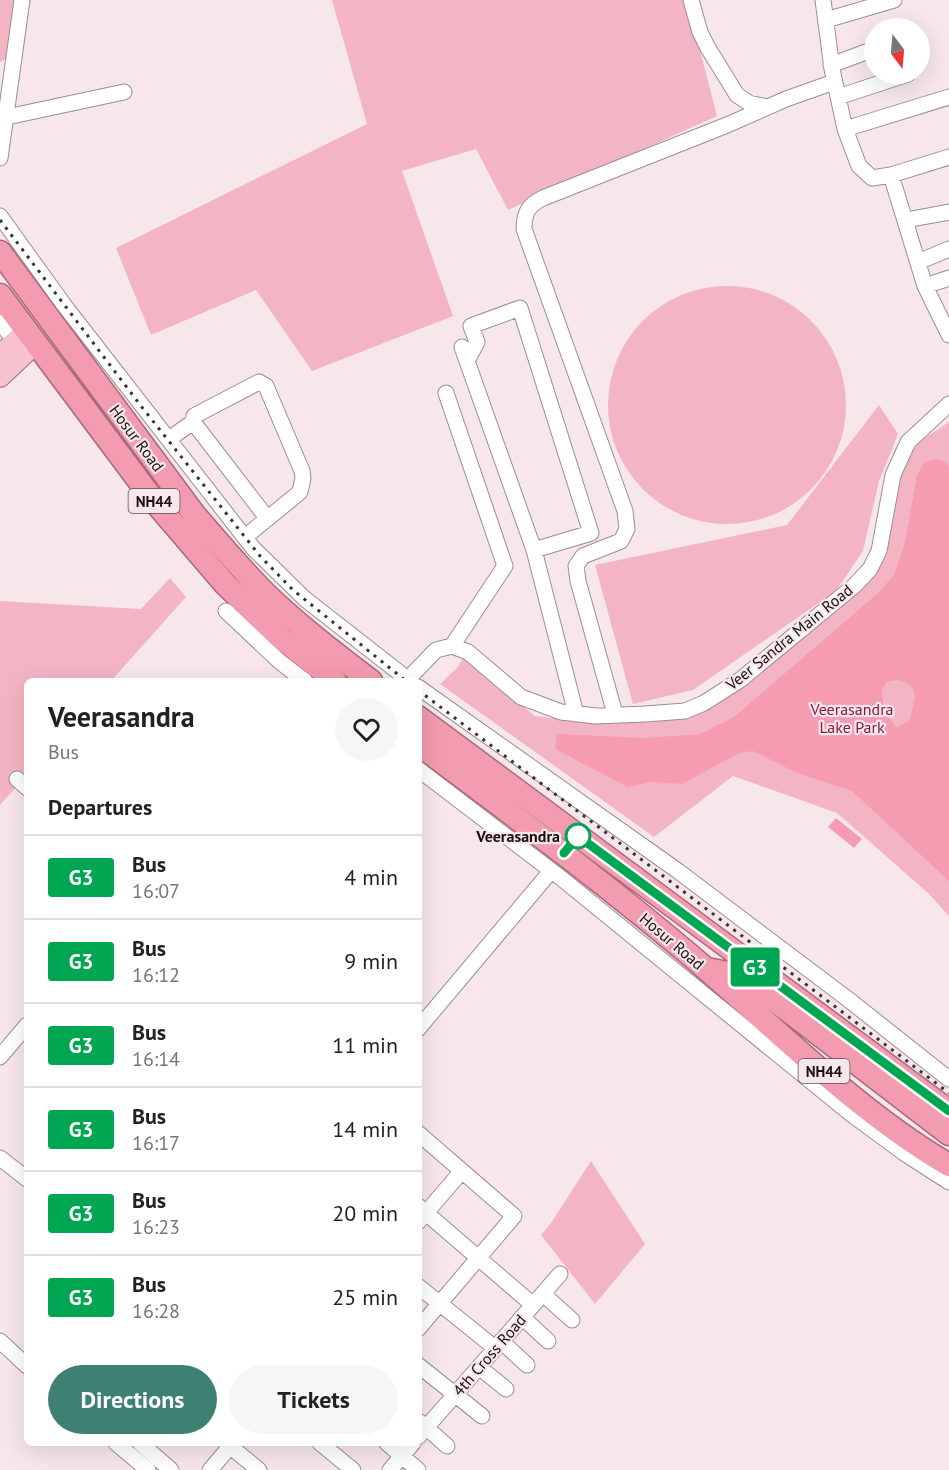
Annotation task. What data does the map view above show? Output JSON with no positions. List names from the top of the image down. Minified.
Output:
{"streets":{"highway":["Hosur Road","NH44"],"street":["Veer Sandra Main Road","4th Cross Road"]},"parks":["Veerasandra Lake Park"],"places":["Veerasandra"],"lines":["bus line G3"],"north":"bottom","page":{"on_map":"G3","heading":[["Veerasandra","Bus"],"Departures"],"list":[{"mark":"G3","name":"Bus","note":"16:07","value":"4 min"},{"mark":"G3","name":"Bus","note":"16:12","value":"9 min"},{"mark":"G3","name":"Bus","note":"16:14","value":"11 min"},{"mark":"G3","name":"Bus","note":"16:17","value":"14 min"},{"mark":"G3","name":"Bus","note":"16:23","value":"20 min"},{"mark":"G3","name":"Bus","note":"16:28","value":"25 min"}],"buttons":["Directions","Tickets"]}}
